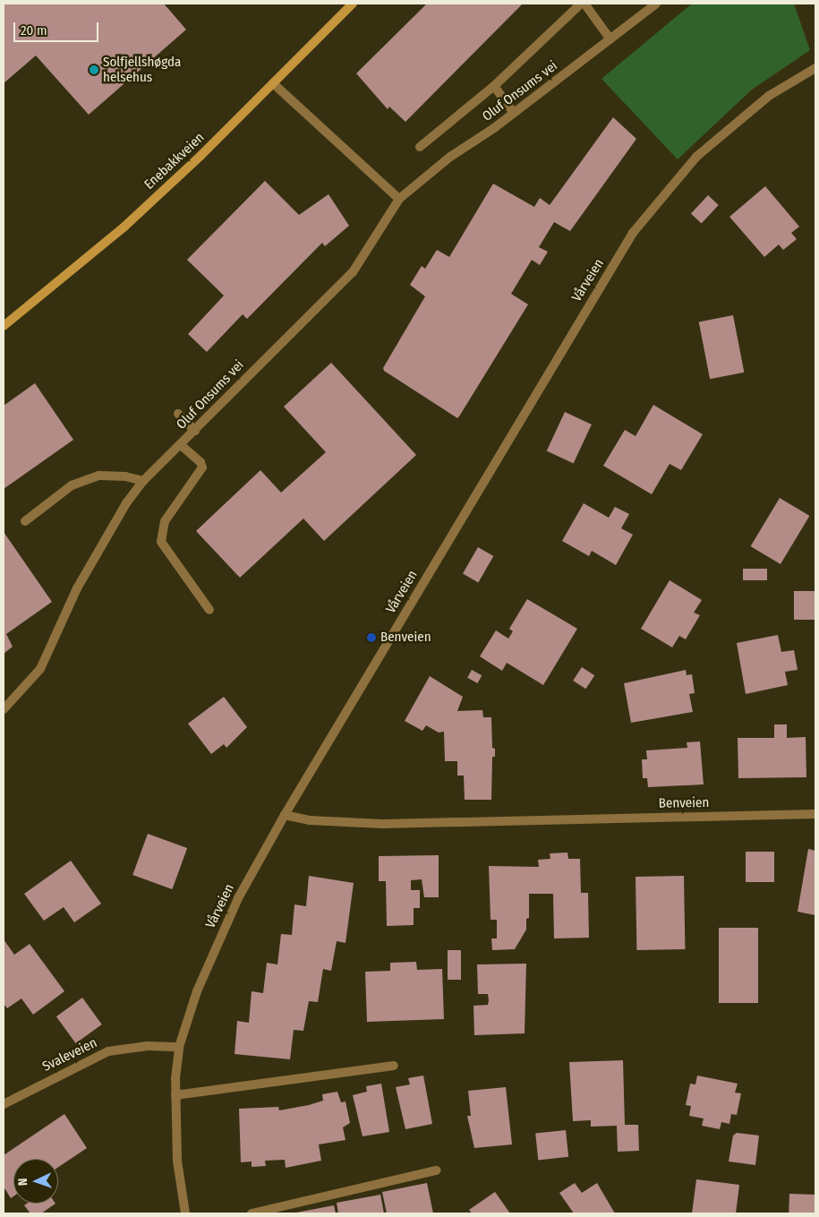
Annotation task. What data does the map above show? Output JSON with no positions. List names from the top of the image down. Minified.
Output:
{"streets":{"main road":["Enebakkveien"],"street":["Oluf Onsums vei","Vårveien","Benveien","Svaleveien"]},"crossings":[["Vårveien","Benveien"],["Vårveien","Svaleveien"]],"places":["Solfjellshøgda helsehus","Benveien"],"scale_bar":"20 m","north":"left"}
